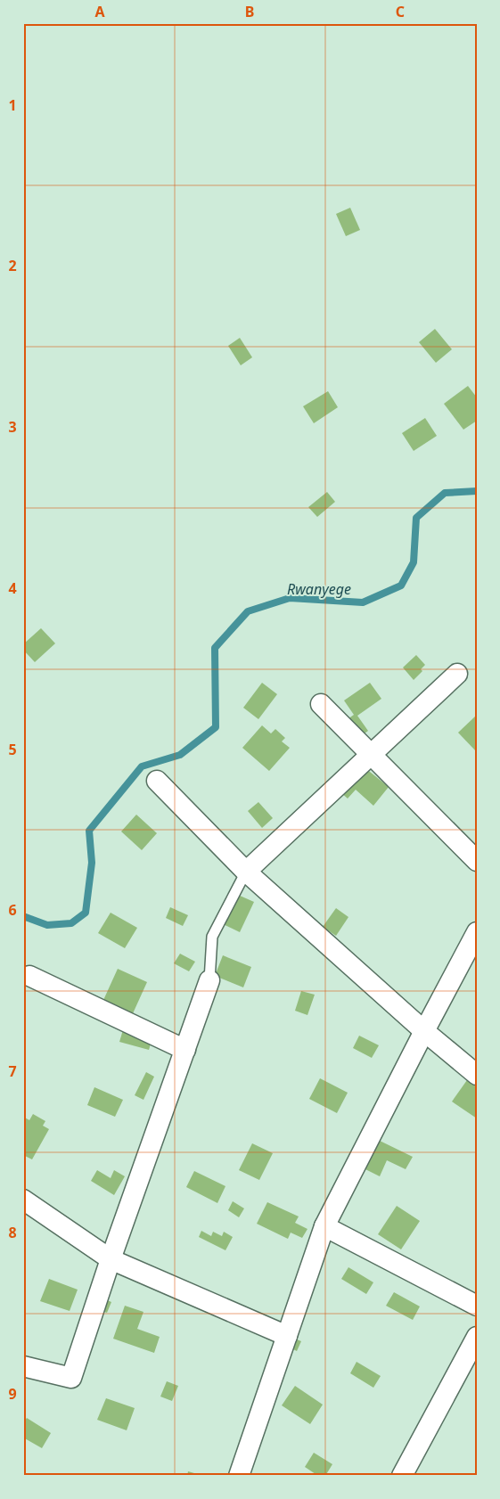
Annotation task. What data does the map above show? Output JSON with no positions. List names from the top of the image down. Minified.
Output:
{"water":["Rwanyege"],"grid":{"columns":["A","B","C"],"rows":["1","2","3","4","5","6","7","8","9"]}}
